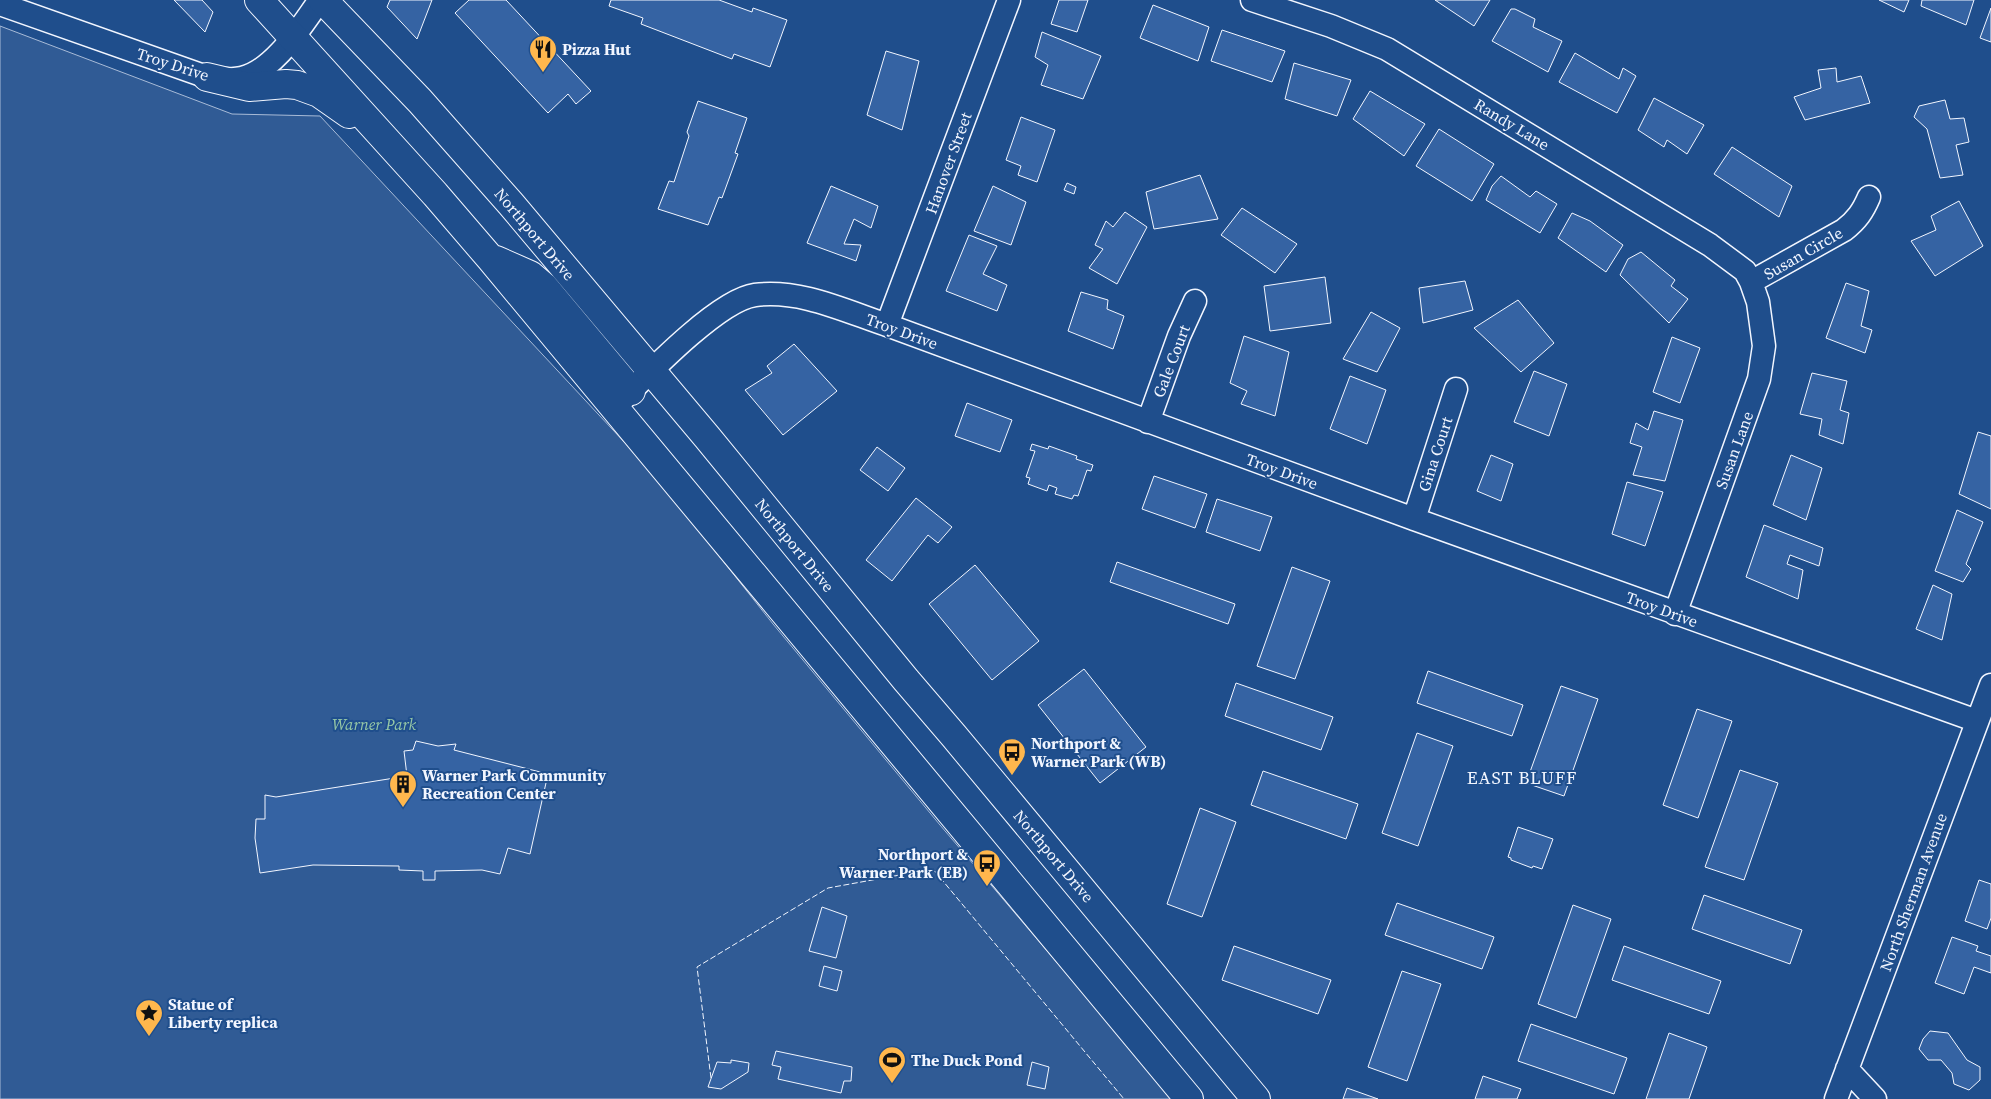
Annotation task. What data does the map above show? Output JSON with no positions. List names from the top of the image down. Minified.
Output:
{"streets":{"main road":["Northport Drive"],"street":["Troy Drive","Randy Lane","Hanover Street","Susan Circle","Gale Court","Susan Lane","Gina Court","North Sherman Avenue"]},"crossings":[["Troy Drive","Hanover Street"],["Troy Drive","Northport Drive"],["Troy Drive","Gale Court"],["Troy Drive","Susan Lane"],["Troy Drive","Gina Court"],["Troy Drive","North Sherman Avenue"],["Randy Lane","Susan Circle"],["Randy Lane","Susan Lane"],["Susan Circle","Susan Lane"]],"districts":["EAST BLUFF"],"parks":["Warner Park"],"places":{"restaurant":["Pizza Hut"],"bus stop":["Northport & Warner Park (WB)","Northport & Warner Park (EB)"],"building":["Warner Park Community Recreation Center"],"place":["Statue of Liberty replica"],"sports":["The Duck Pond"]}}
